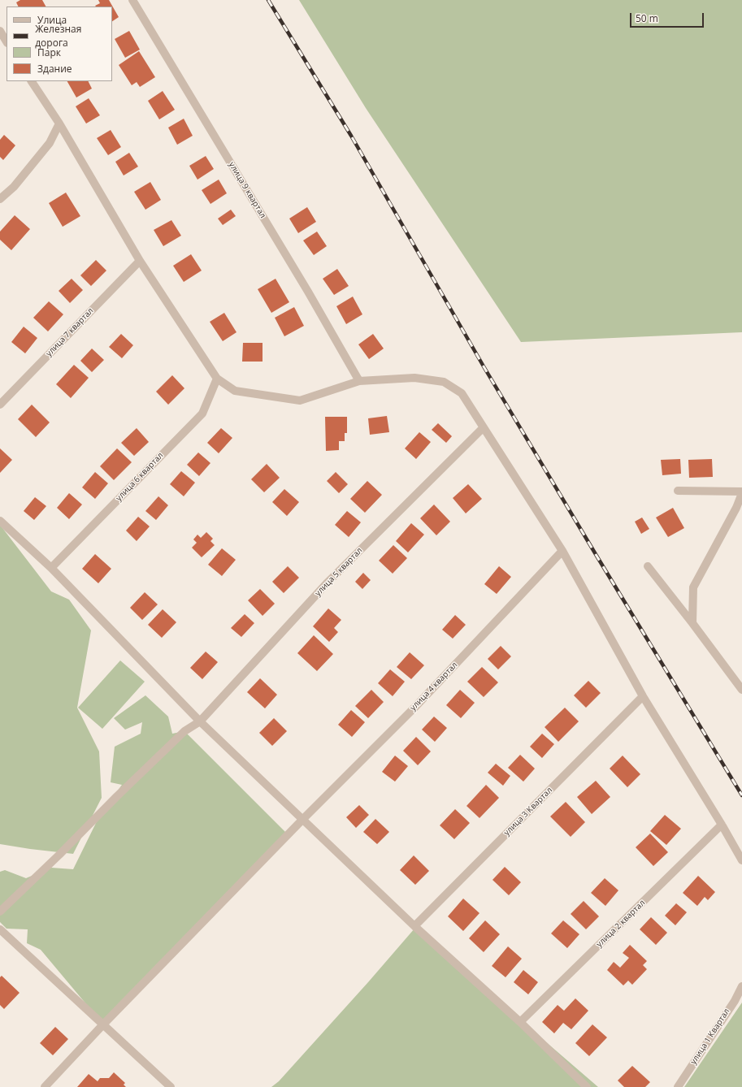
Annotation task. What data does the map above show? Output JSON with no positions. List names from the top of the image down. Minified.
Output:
{"streets":{"street":["улица 9 квартал","улица 7 квартал","улица 6 квартал","улица 5 квартал","улица 4 квартал","улица 3 Квартал","улица 2 квартал","улица 1 Квартал"]},"legend":["Улица","Железная дорога","Парк","Здание"],"scale_bar":"50 m"}
